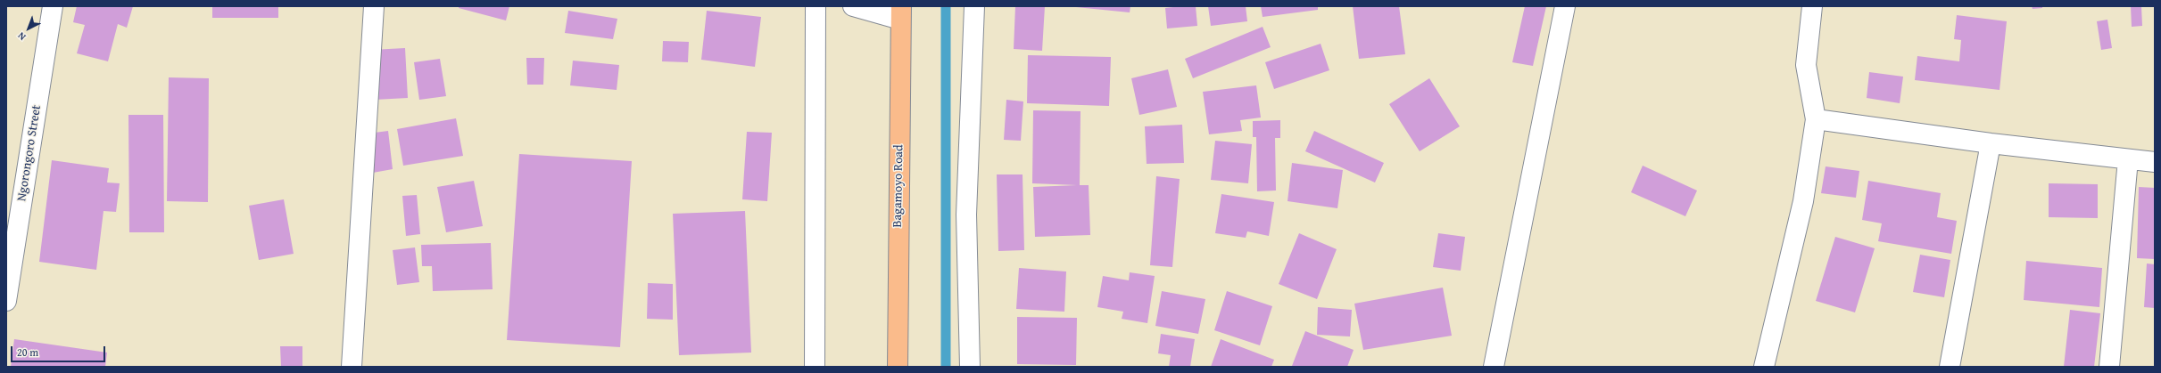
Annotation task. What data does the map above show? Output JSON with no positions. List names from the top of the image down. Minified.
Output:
{"streets":{"highway":["Bagamoyo Road"],"street":["Ngorongoro Street"]},"scale_bar":"20 m","north":"bottom left"}
